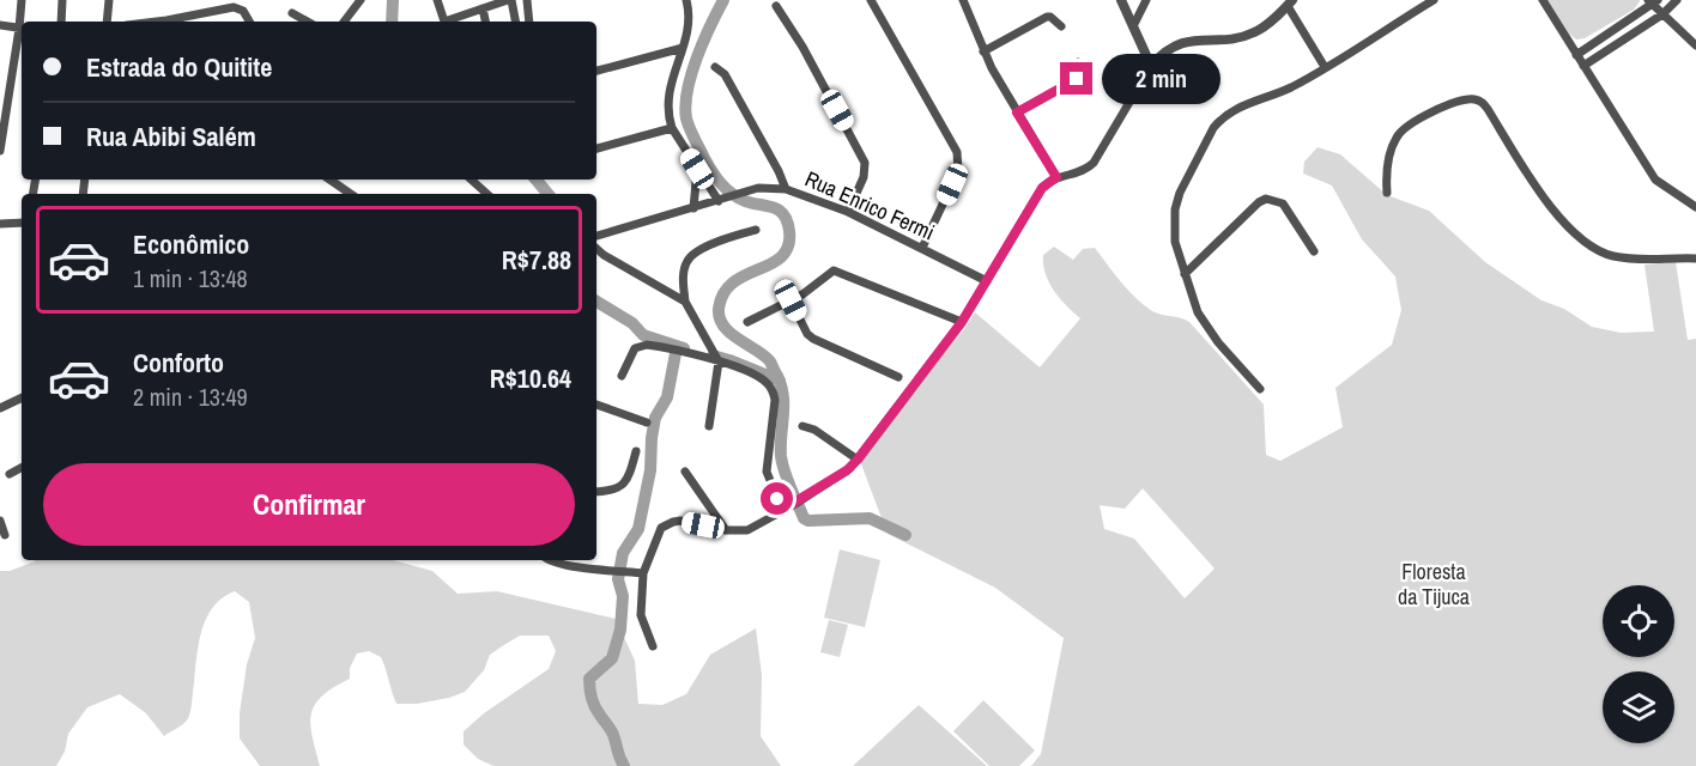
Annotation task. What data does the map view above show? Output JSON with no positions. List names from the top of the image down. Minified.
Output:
{"streets":{"street":["Rua Enrico Fermi"]},"parks":["Floresta da Tijuca"],"page":{"banner":["Estrada do Quitite","Rua Abibi Salém"],"bubble":"2 min","list":[{"name":"Econômico","note":"1 min · 13:48","value":"R$7.88"},{"name":"Conforto","note":"2 min · 13:49","value":"R$10.64"}],"buttons":"Confirmar"}}
